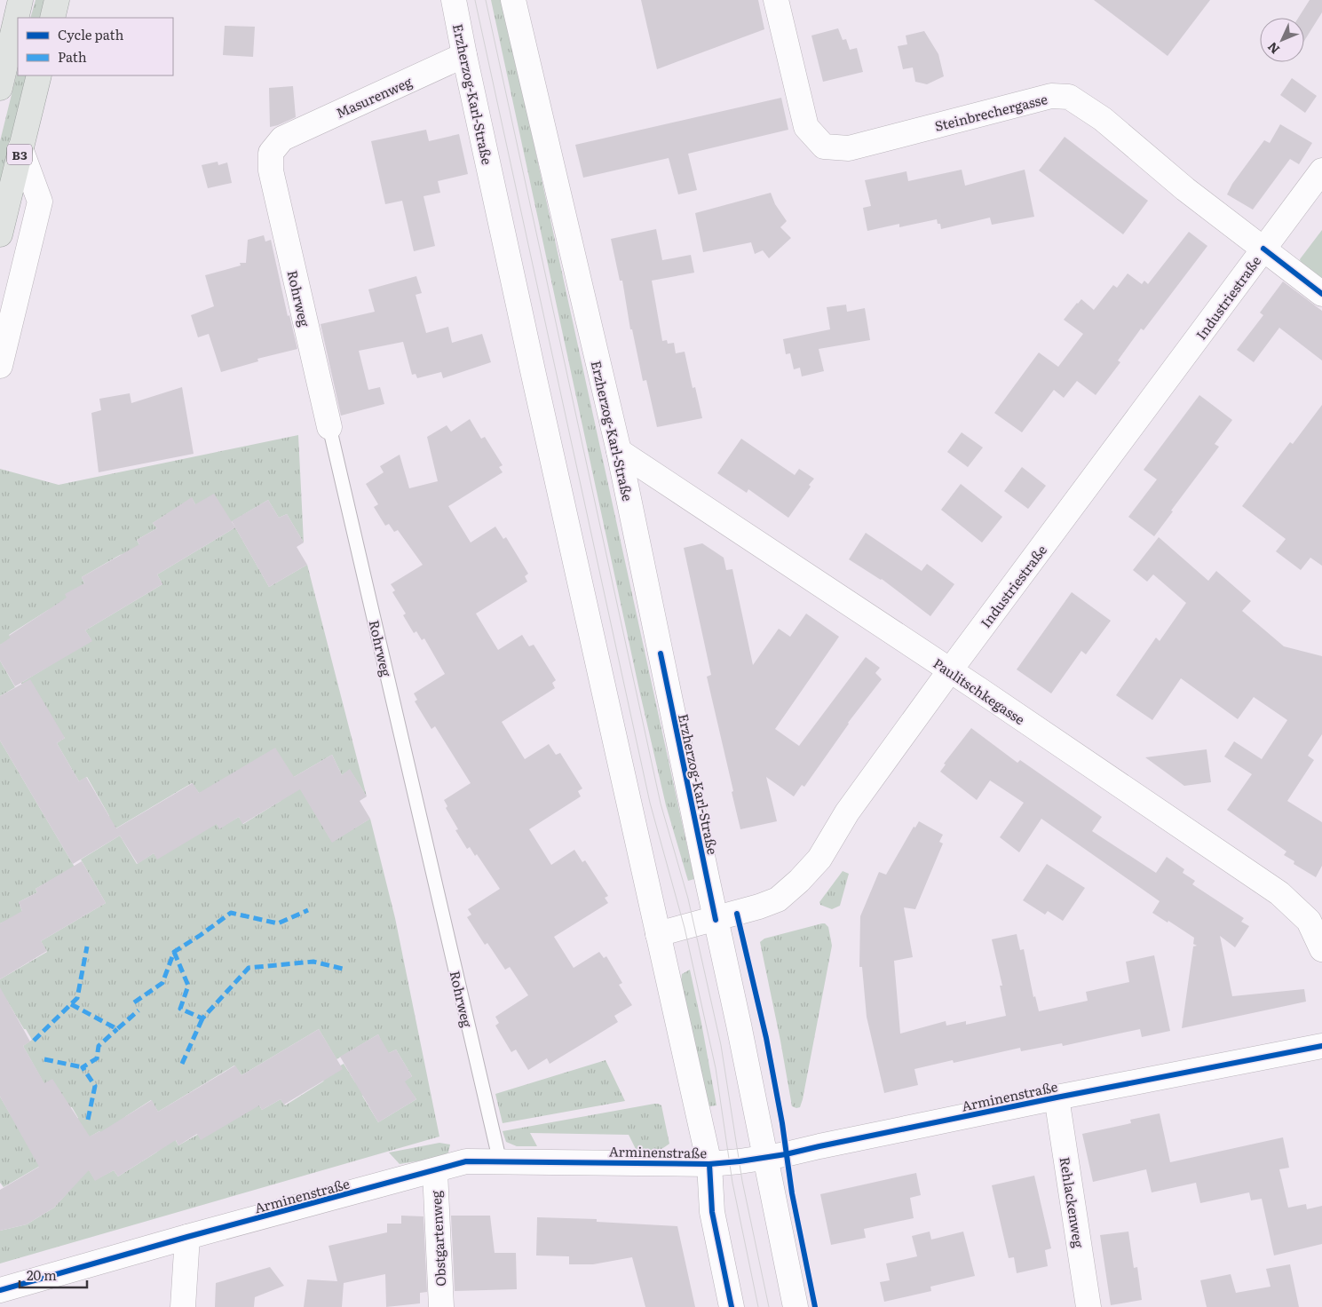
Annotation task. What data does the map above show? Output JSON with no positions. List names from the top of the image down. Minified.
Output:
{"streets":{"main road":["B3"],"street":["Erzherzog-Karl-Straße","Masurenweg","Steinbrechergasse","Industriestraße","Rohrweg","Paulitschkegasse","Arminenstraße","Rehlackenweg","Obstgartenweg"]},"crossings":[["Erzherzog-Karl-Straße","Masurenweg"],["Erzherzog-Karl-Straße","Industriestraße"],["Erzherzog-Karl-Straße","Paulitschkegasse"],["Erzherzog-Karl-Straße","Arminenstraße"],["Masurenweg","Rohrweg"],["Steinbrechergasse","Industriestraße"],["Industriestraße","Paulitschkegasse"],["Rohrweg","Arminenstraße"],["Arminenstraße","Rehlackenweg"],["Arminenstraße","Obstgartenweg"]],"legend":["Cycle path","Path"],"scale_bar":"20 m","north":"bottom left"}
